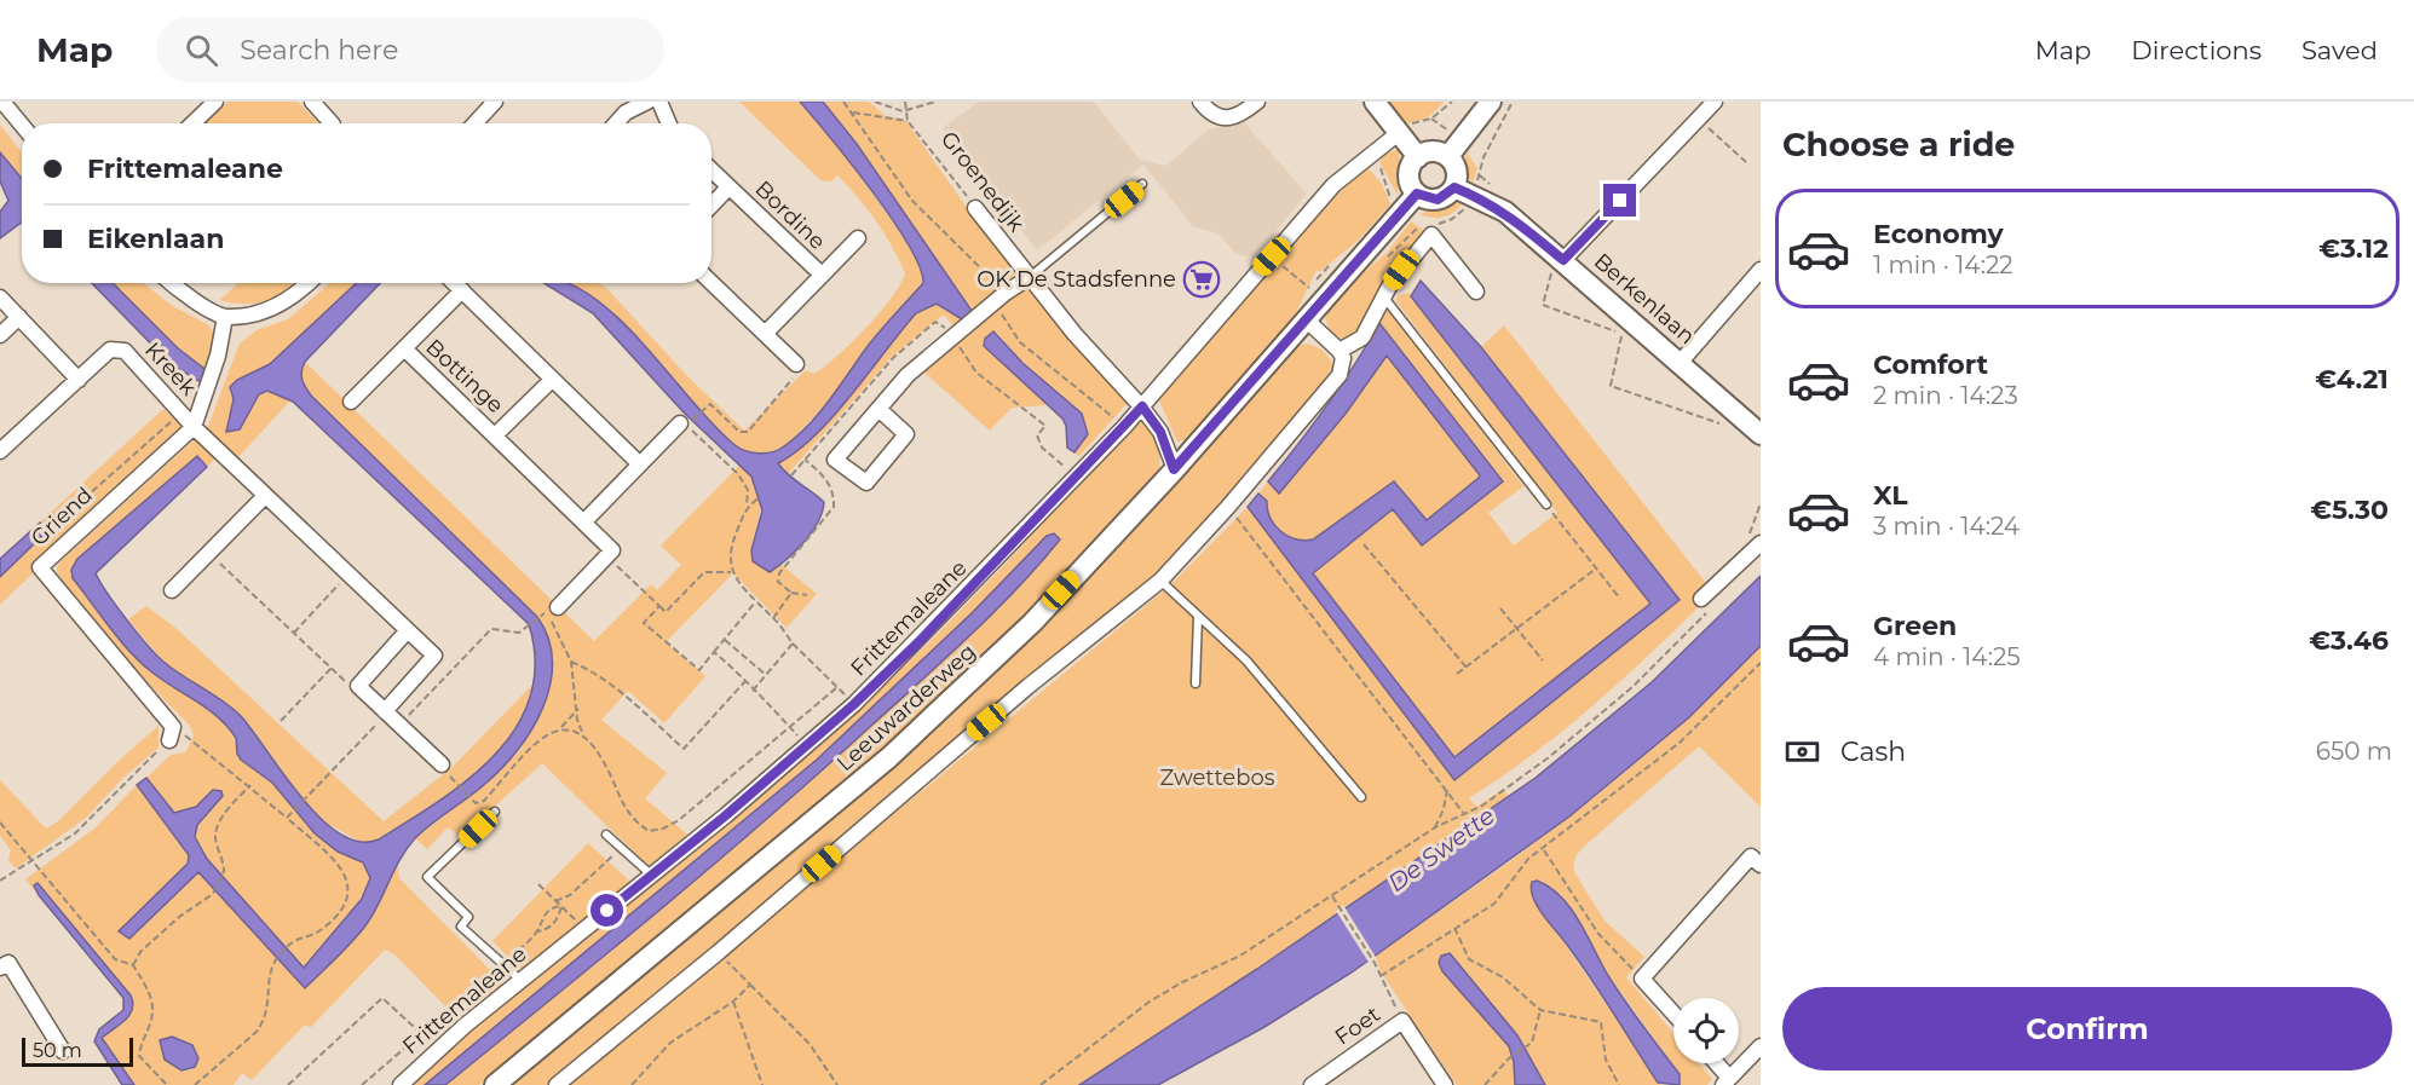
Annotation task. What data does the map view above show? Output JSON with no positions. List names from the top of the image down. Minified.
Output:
{"streets":{"main road":["Berkenlaan","Leeuwarderweg"],"street":["Groenedijk","Bordine","Kreek","Bottinge","Griend","Frittemaleane","Foet"]},"crossings":[["Groenedijk","Frittemaleane"],["Groenedijk","Leeuwarderweg"],["Berkenlaan","Leeuwarderweg"],["Kreek","Griend"]],"water":["De Swette"],"parks":["Zwettebos"],"places":{"supermarket":["OK De Stadsfenne"]},"scale_bar":"50 m","page":{"header":"Map","search":"Search here","nav":["Map","Directions","Saved"],"heading":"Choose a ride","banner":["Frittemaleane","Eikenlaan"],"list":[{"name":"Economy","note":"1 min · 14:22","value":"€3.12"},{"name":"Comfort","note":"2 min · 14:23","value":"€4.21"},{"name":"XL","note":"3 min · 14:24","value":"€5.30"},{"name":"Green","note":"4 min · 14:25","value":"€3.46"}],"pay":["Cash","650 m"],"buttons":"Confirm","scale":"50 m"}}
